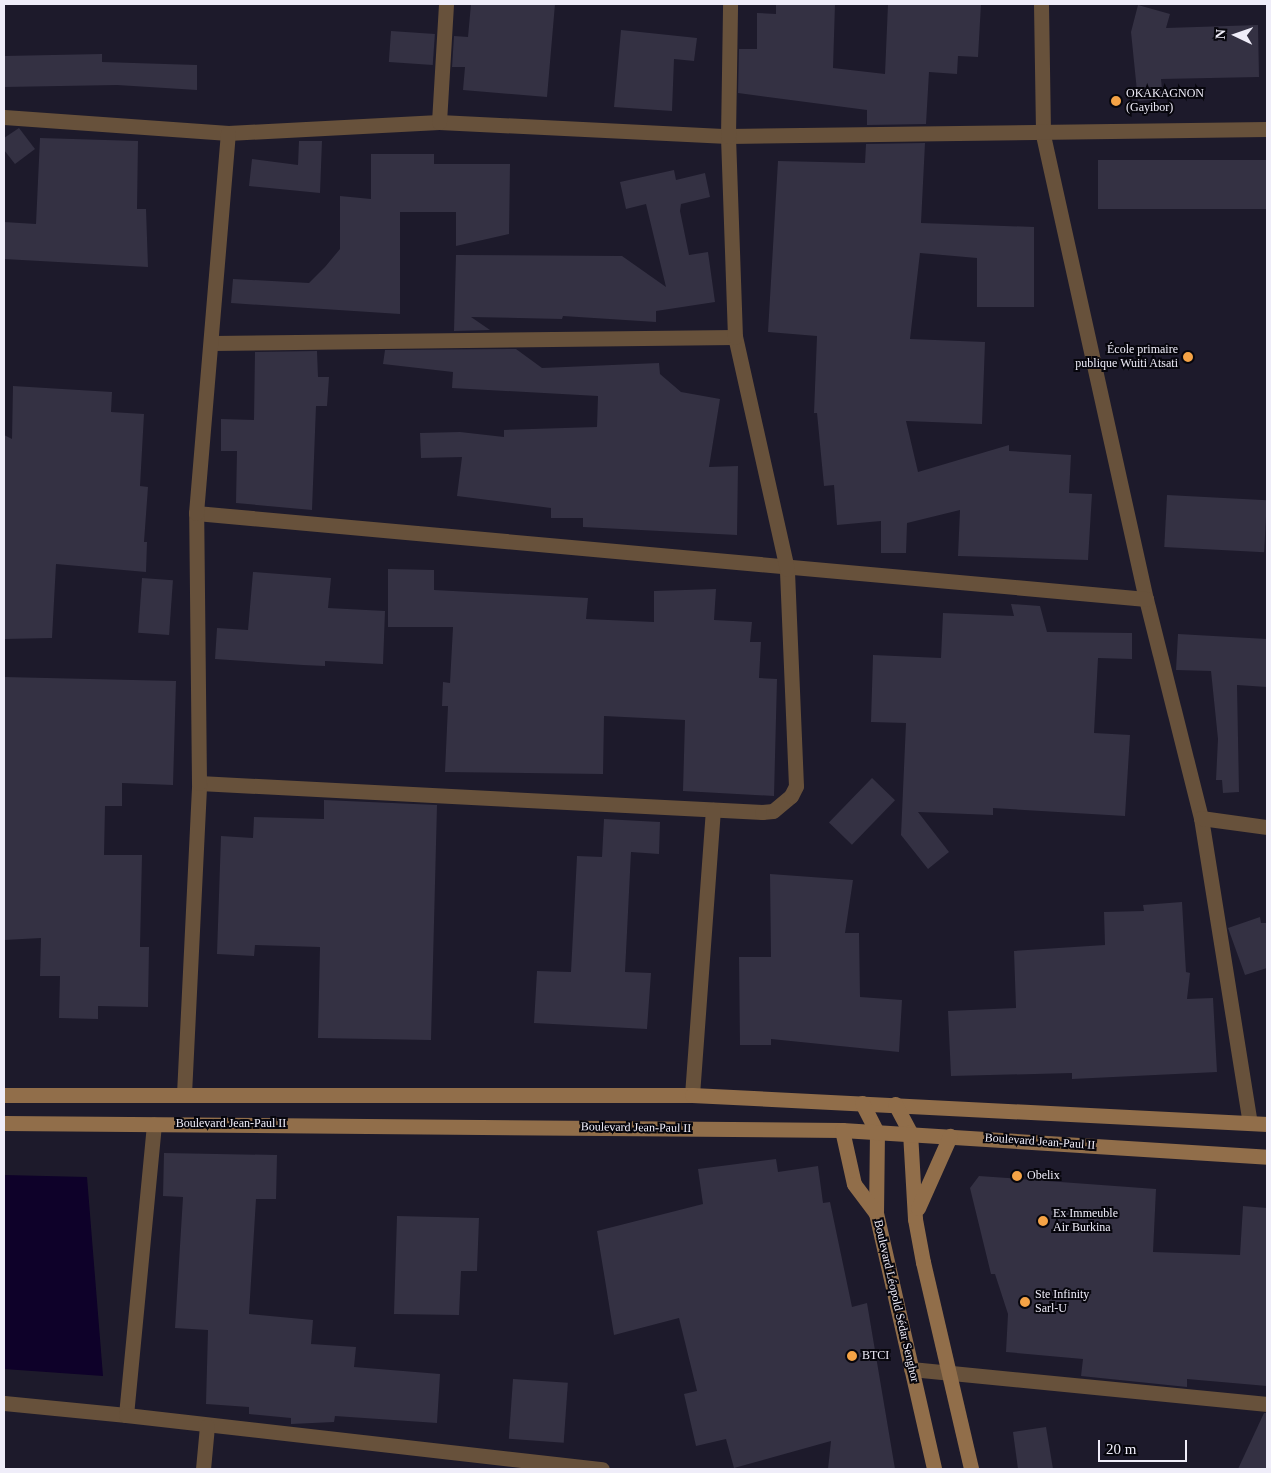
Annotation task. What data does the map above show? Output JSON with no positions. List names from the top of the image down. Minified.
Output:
{"streets":{"main road":["Boulevard Jean-Paul II","Boulevard Léopold Sédar Senghor"]},"crossings":[["Boulevard Jean-Paul II","Boulevard Léopold Sédar Senghor"]],"places":["OKAKAGNON (Gayibor)","École primaire publique Wuiti Atsati","Obelix","Ex Immeuble Air Burkina","Ste Infinity Sarl-U","BTCI"],"scale_bar":"20 m","north":"left"}
